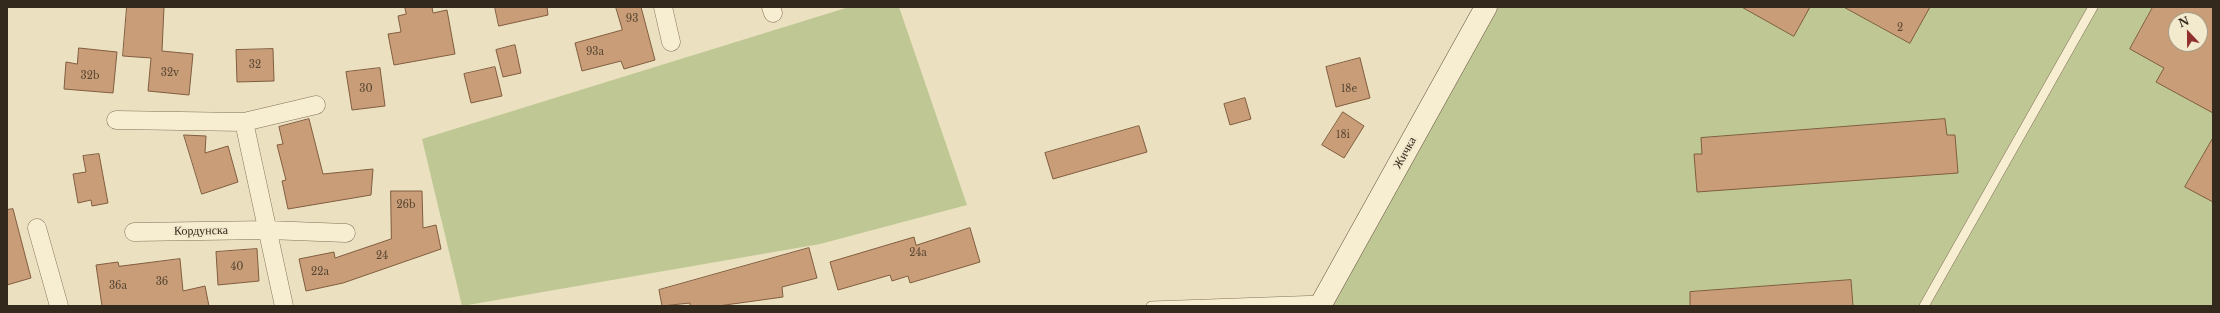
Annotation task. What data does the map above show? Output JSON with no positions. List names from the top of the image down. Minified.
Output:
{"streets":{"main road":["Жичка"],"street":["Кордунска"]},"house_numbers":["93","2","93a","32","32v","32b","30","18e","18i","26b","24a","24","40","22a","36","36a"],"north":"top"}
